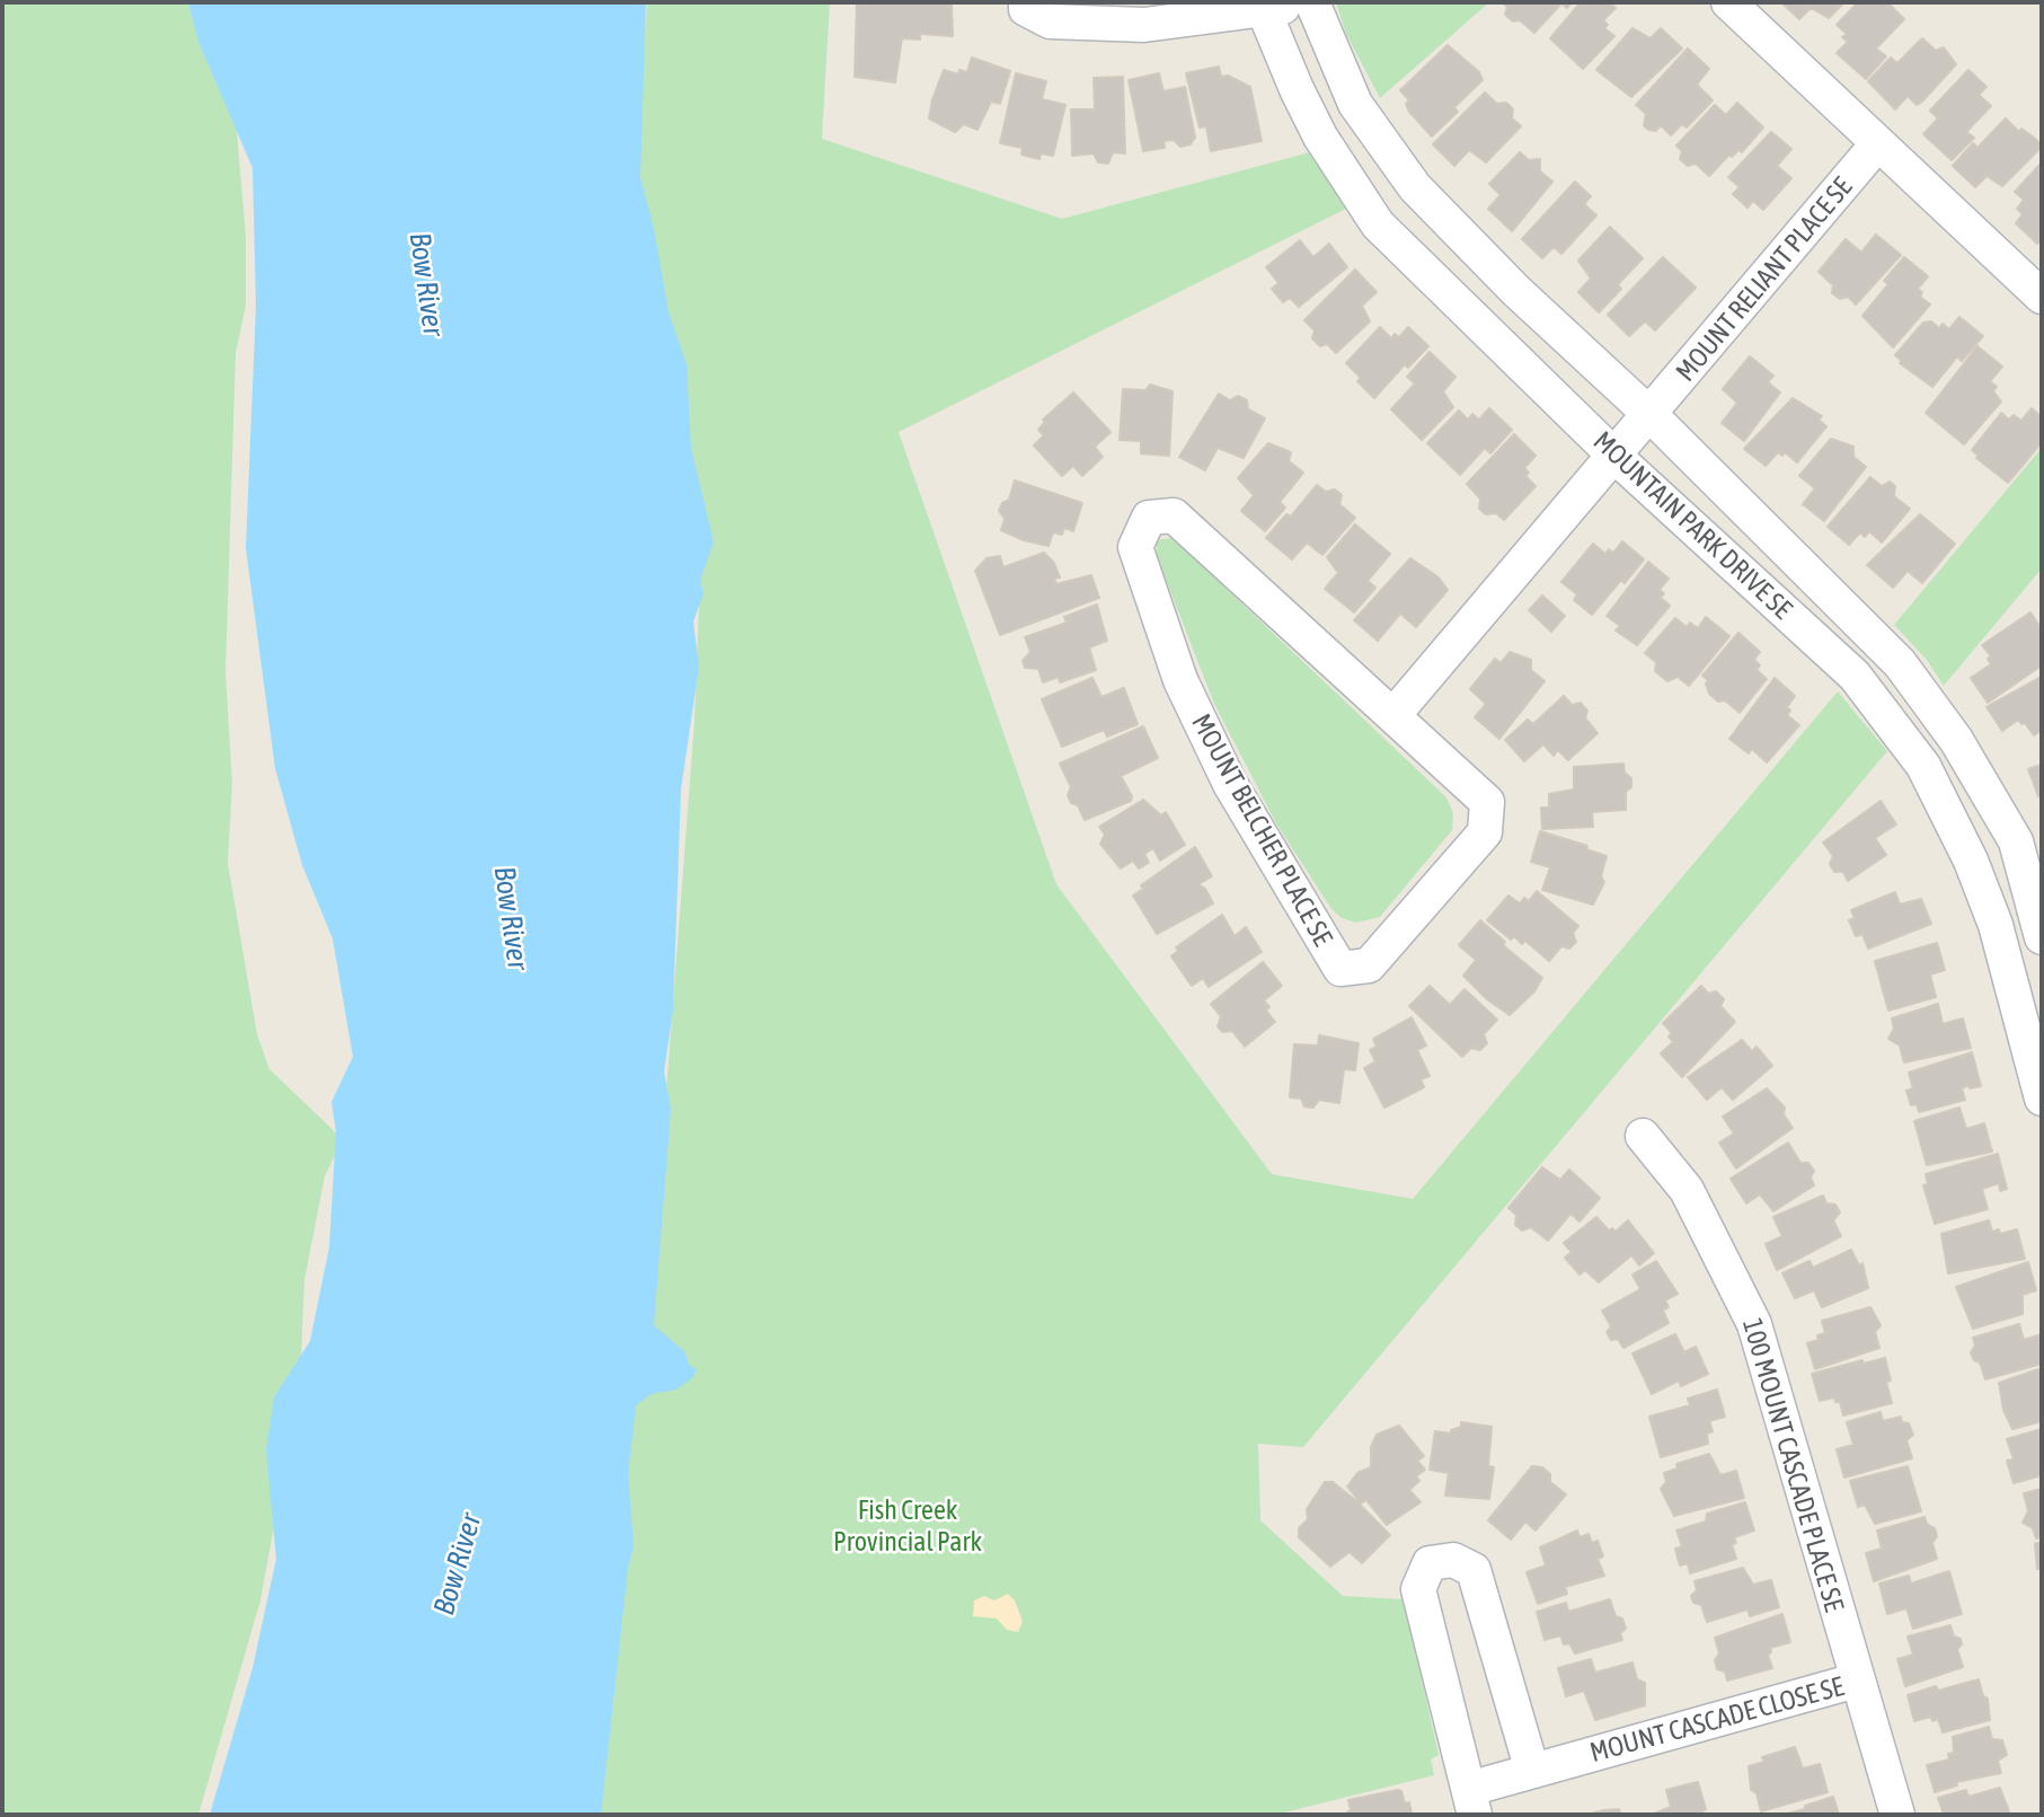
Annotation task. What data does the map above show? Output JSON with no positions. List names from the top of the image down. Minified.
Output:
{"streets":{"street":["MOUNT RELIANT PLACE SE","MOUNTAIN PARK DRIVE SE","MOUNT BELCHER PLACE SE","100 MOUNT CASCADE PLACE SE","MOUNT CASCADE CLOSE SE"]},"crossings":[["MOUNT RELIANT PLACE SE","MOUNTAIN PARK DRIVE SE"],["100 MOUNT CASCADE PLACE SE","MOUNT CASCADE CLOSE SE"]],"water":["Bow River"],"parks":["Fish Creek Provincial Park"]}
